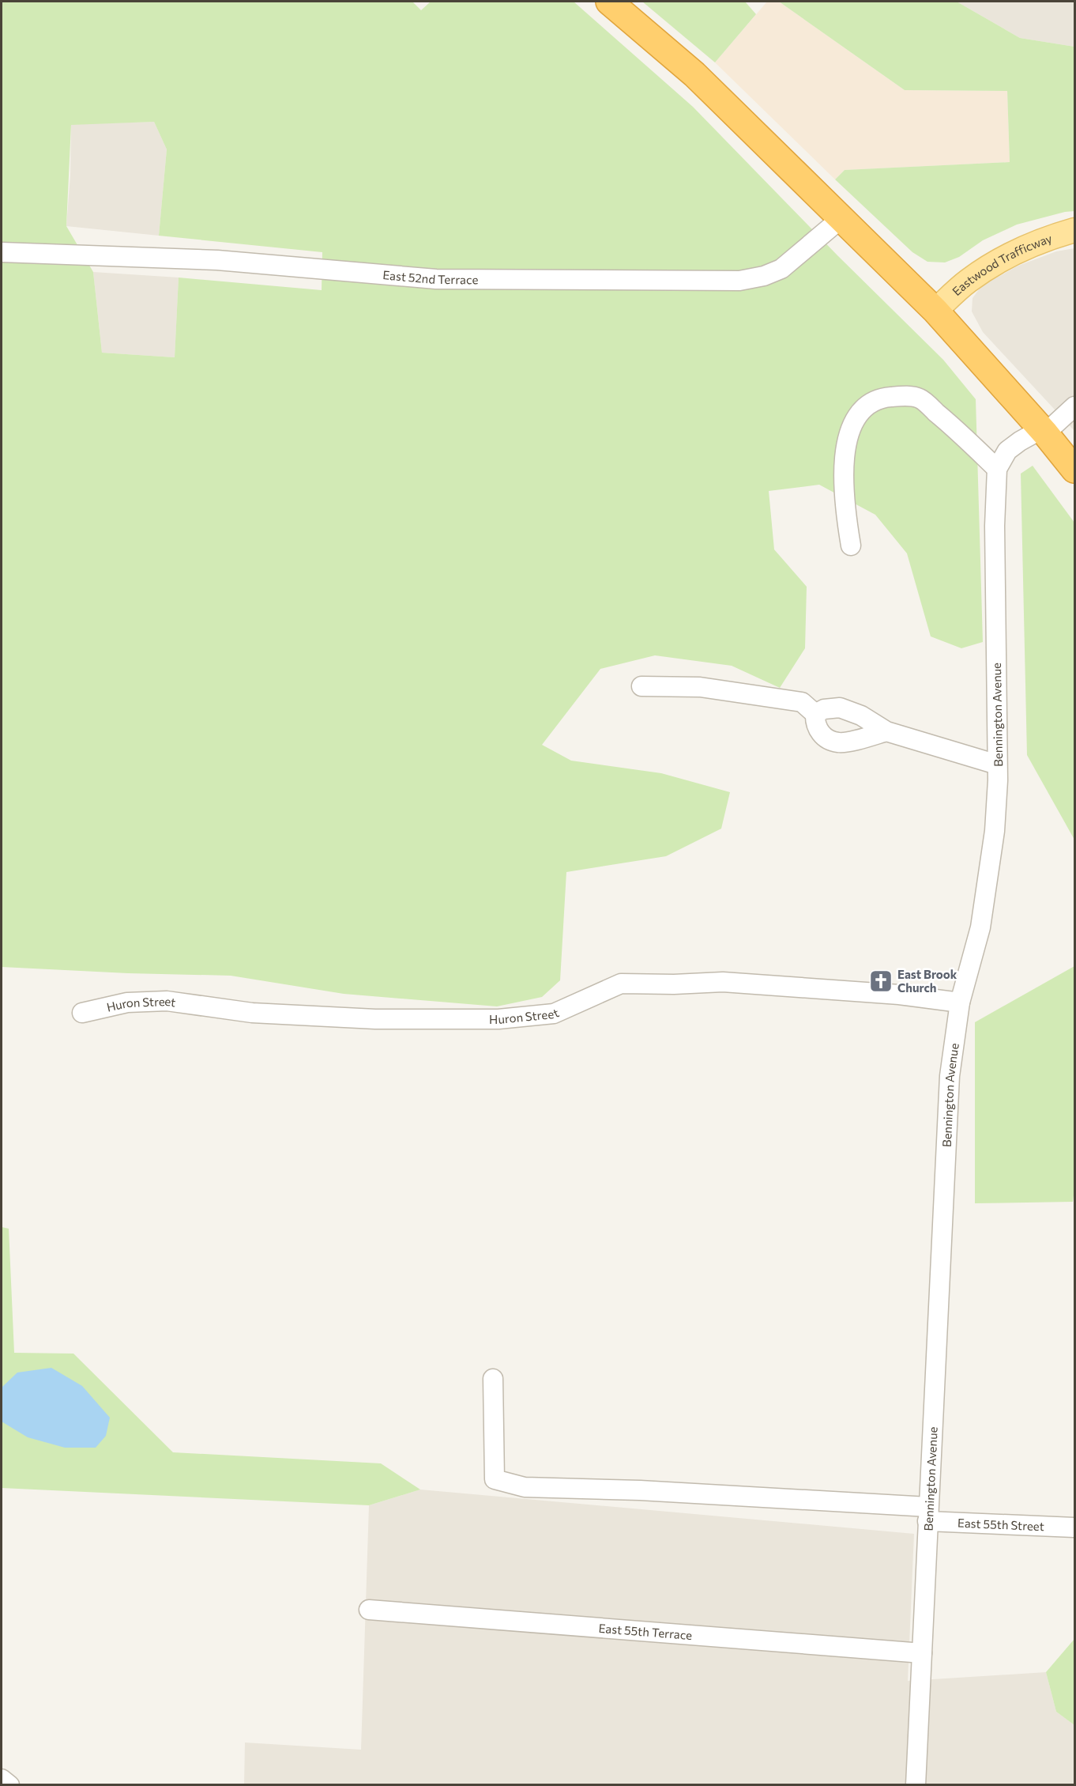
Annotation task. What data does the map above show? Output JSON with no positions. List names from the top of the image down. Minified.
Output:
{"streets":{"main road":["Eastwood Trafficway"],"street":["East 52nd Terrace","Bennington Avenue","Huron Street","East 55th Street","East 55th Terrace"]},"crossings":[["Bennington Avenue","Huron Street"],["Bennington Avenue","East 55th Street"],["Bennington Avenue","East 55th Terrace"]],"places":{"church":["East Brook Church"]}}
